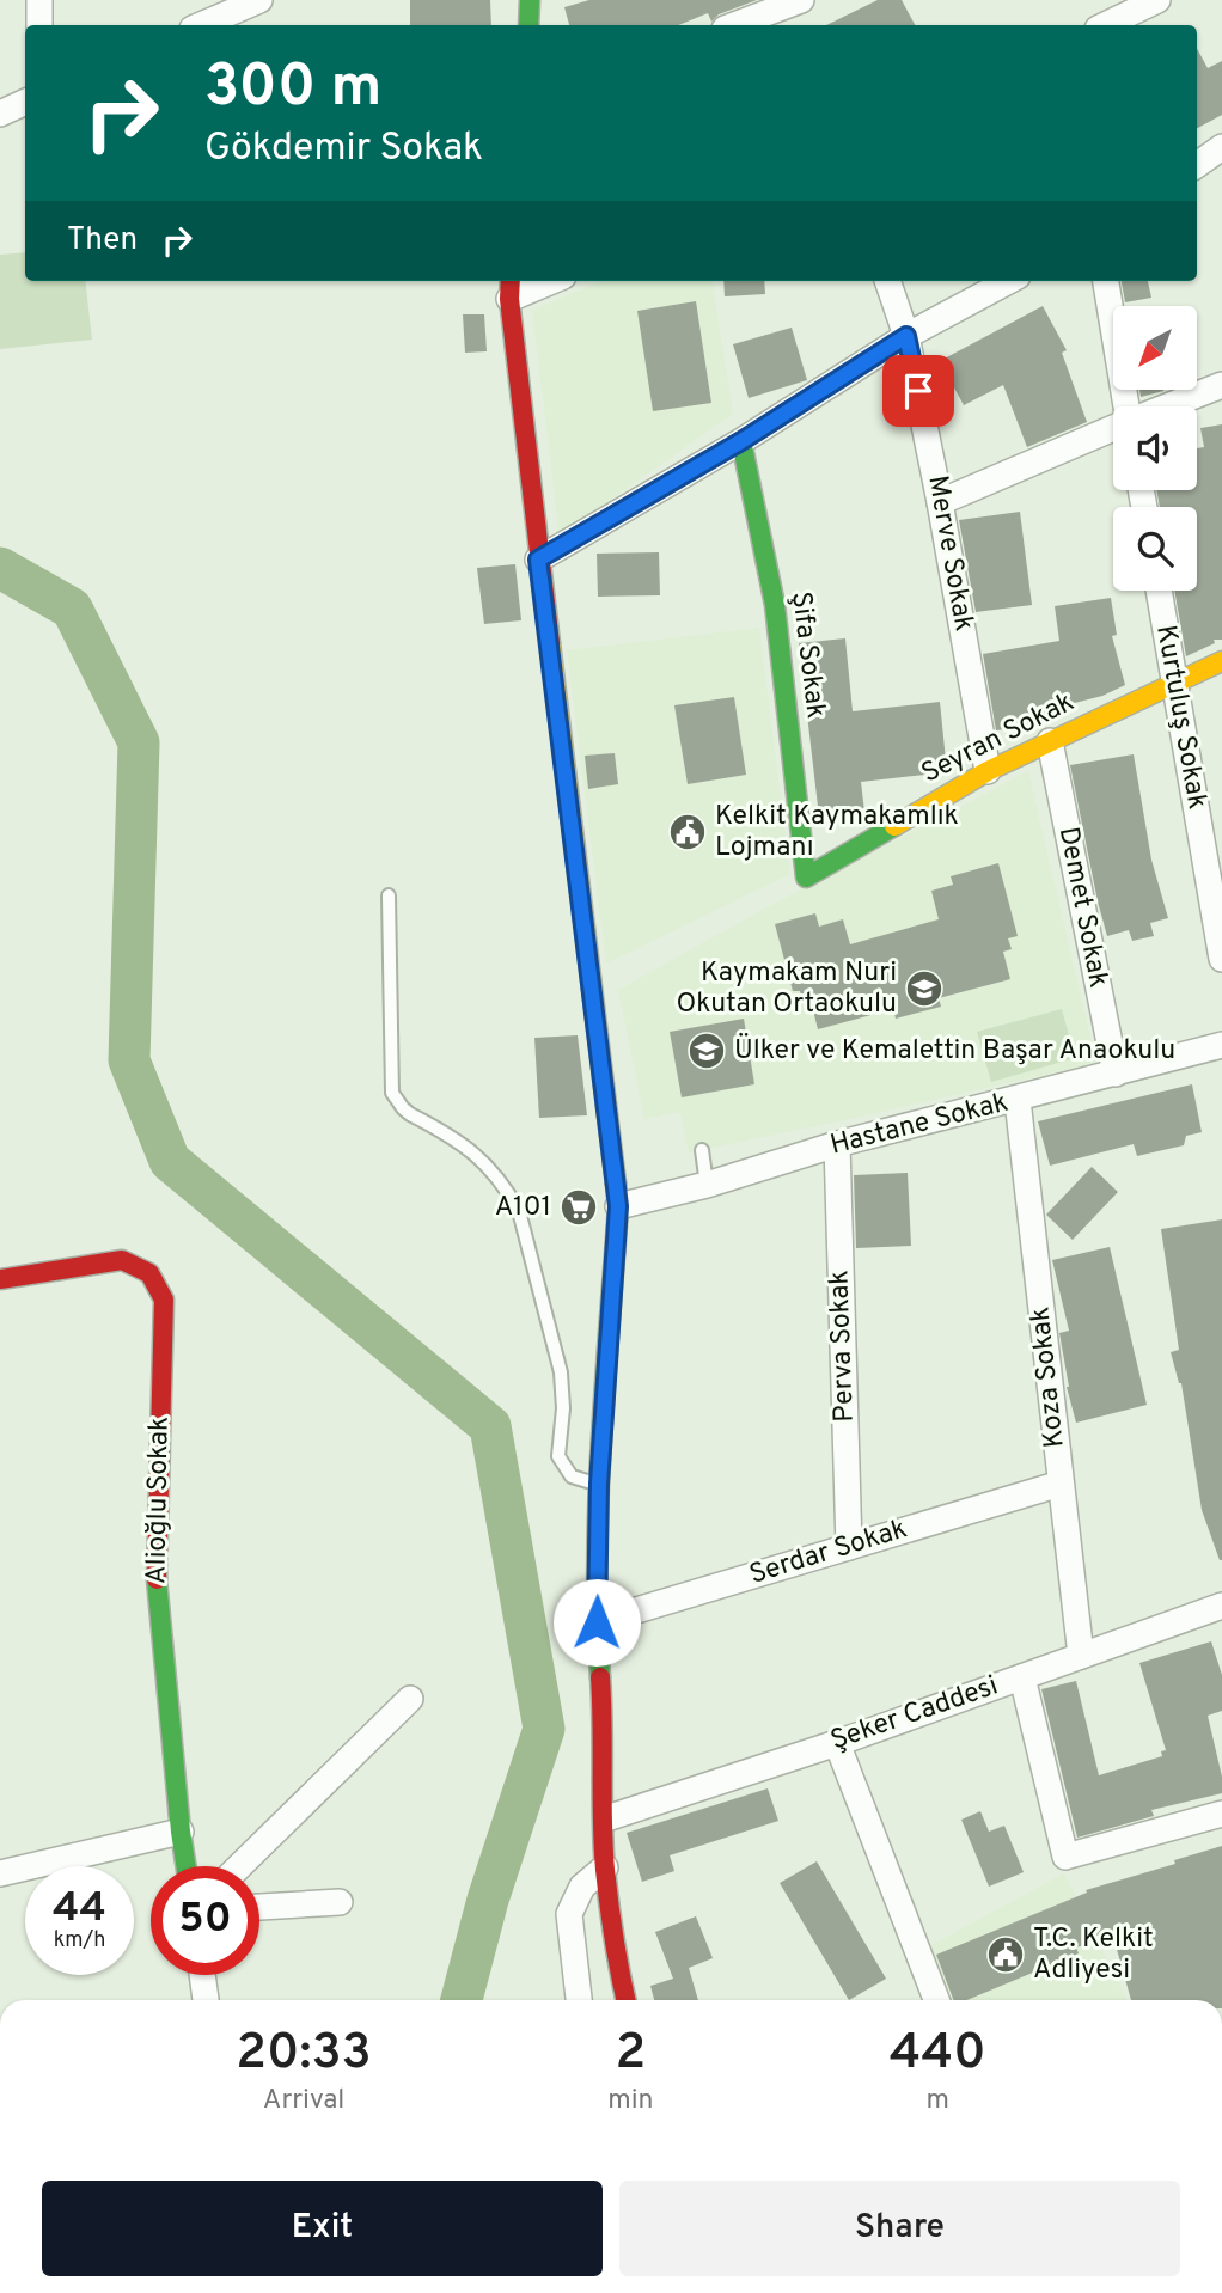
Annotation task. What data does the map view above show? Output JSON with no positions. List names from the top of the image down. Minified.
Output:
{"streets":{"main road":["Şifa Sokak","Seyran Sokak","Alioğlu Sokak"],"street":["Merve Sokak","Kurtuluş Sokak","Demet Sokak","Hastane Sokak","Perva Sokak","Koza Sokak","Serdar Sokak","Şeker Caddesi"]},"crossings":[["Merve Sokak","Seyran Sokak"],["Şifa Sokak","Seyran Sokak"],["Kurtuluş Sokak","Seyran Sokak"],["Seyran Sokak","Demet Sokak"],["Demet Sokak","Hastane Sokak"],["Hastane Sokak","Perva Sokak"],["Hastane Sokak","Koza Sokak"],["Perva Sokak","Serdar Sokak"],["Koza Sokak","Serdar Sokak"],["Koza Sokak","Şeker Caddesi"]],"places":{"public building":["Kelkit Kaymakamlık Lojmanı","T.C. Kelkit Adliyesi"],"school or university":["Kaymakam Nuri Okutan Ortaokulu","Ülker ve Kemalettin Başar Anaokulu"],"supermarket":["A101"]},"north":"bottom left","page":{"turn":["300 m","Gökdemir Sokak"],"then":"Then","speed":"44 km/h","limit":"50","eta":["20:33","Arrival","2","min","440","m"],"buttons":["Exit","Share"]}}
